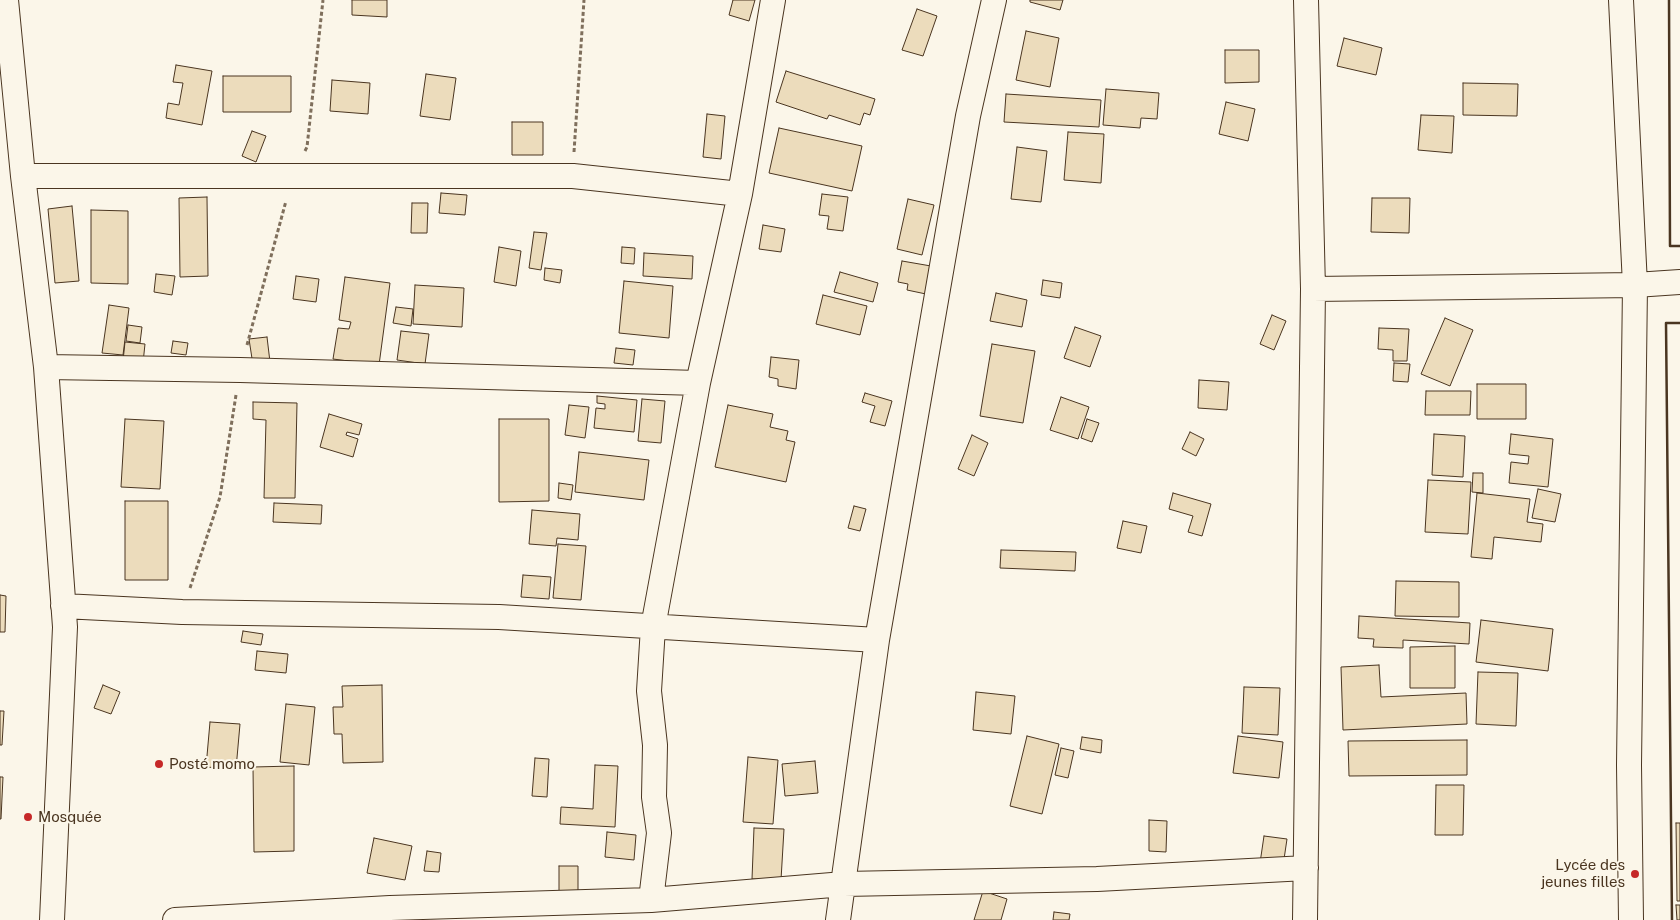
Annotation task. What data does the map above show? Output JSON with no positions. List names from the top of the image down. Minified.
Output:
{"places":["Posté momo","Mosquée","Lycée des jeunes filles"]}
